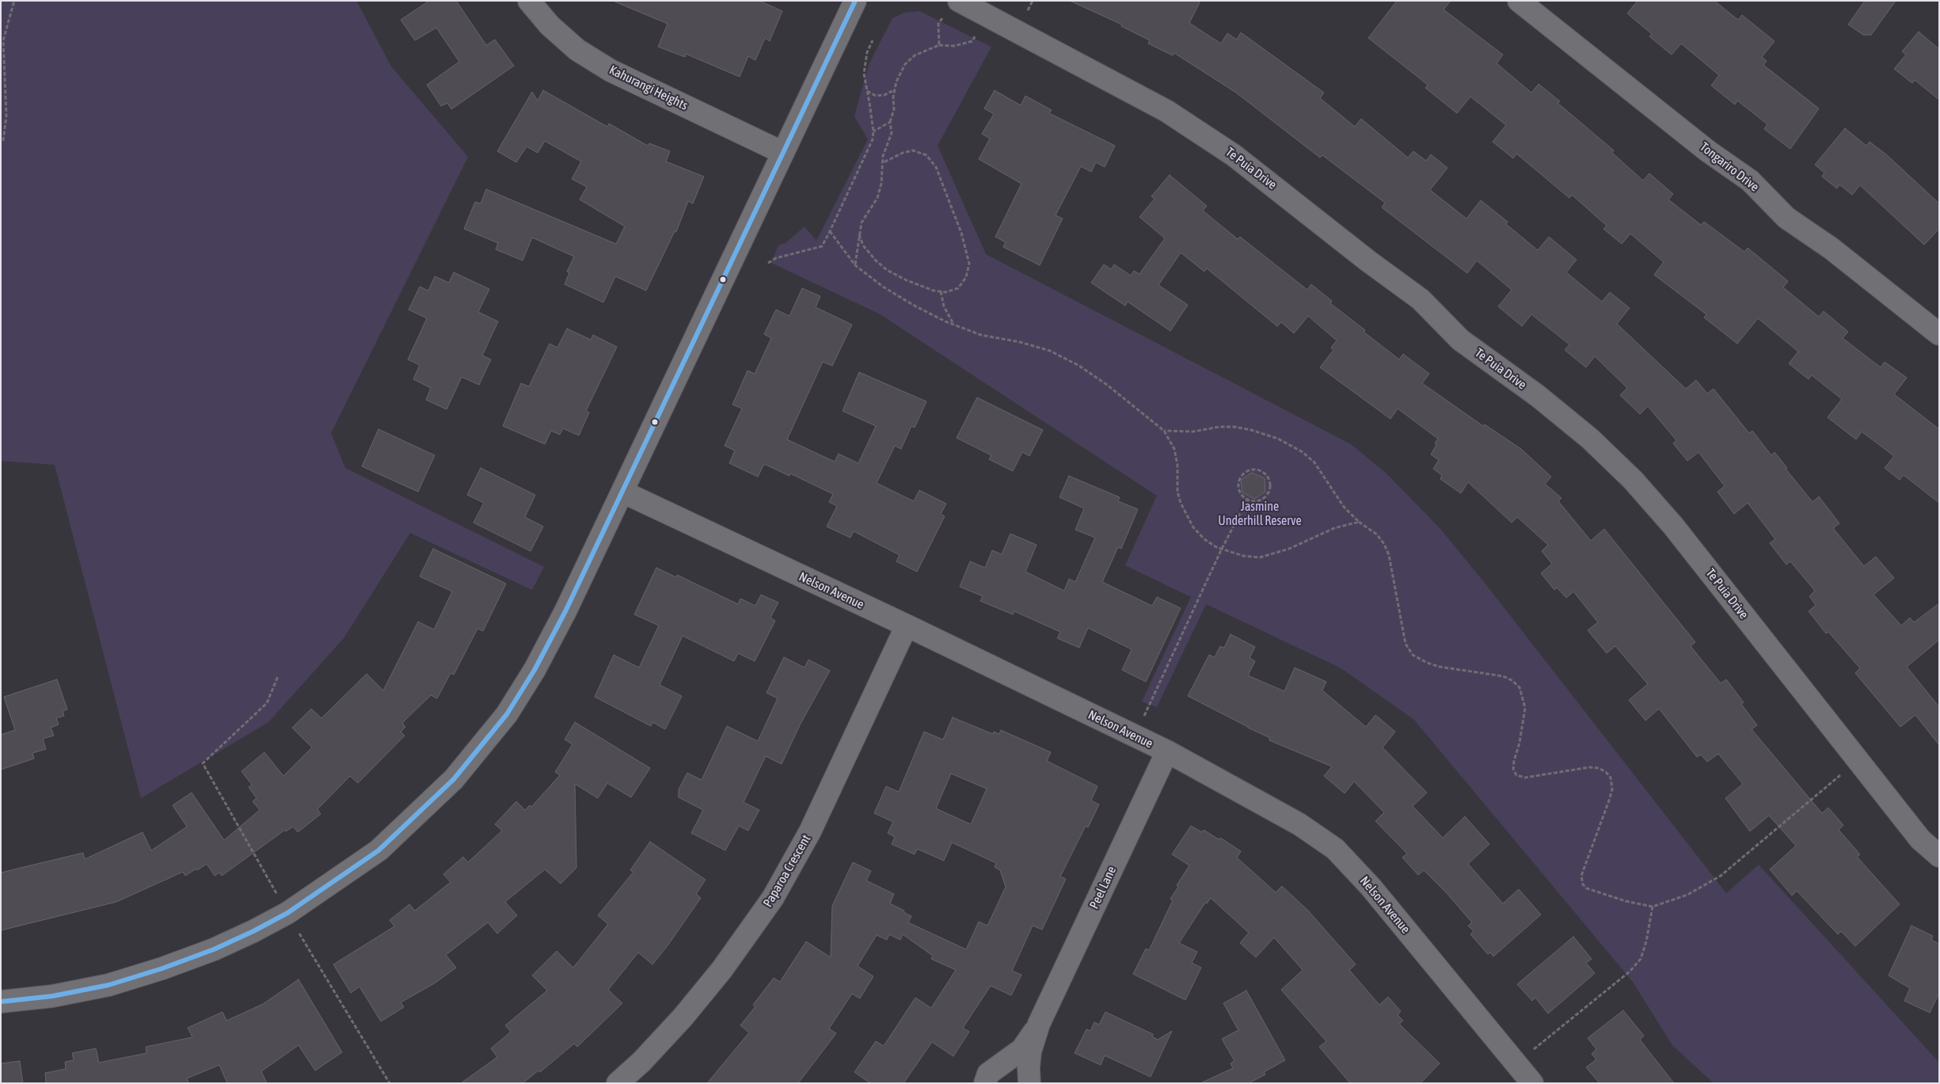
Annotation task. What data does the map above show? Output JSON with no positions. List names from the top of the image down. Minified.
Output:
{"streets":{"street":["Kahurangi Heights","Tongariro Drive","Te Puia Drive","Nelson Avenue","Paparoa Crescent","Peel Lane"]},"crossings":[["Nelson Avenue","Paparoa Crescent"],["Nelson Avenue","Peel Lane"]],"parks":["Jasmine Underhill Reserve"]}
